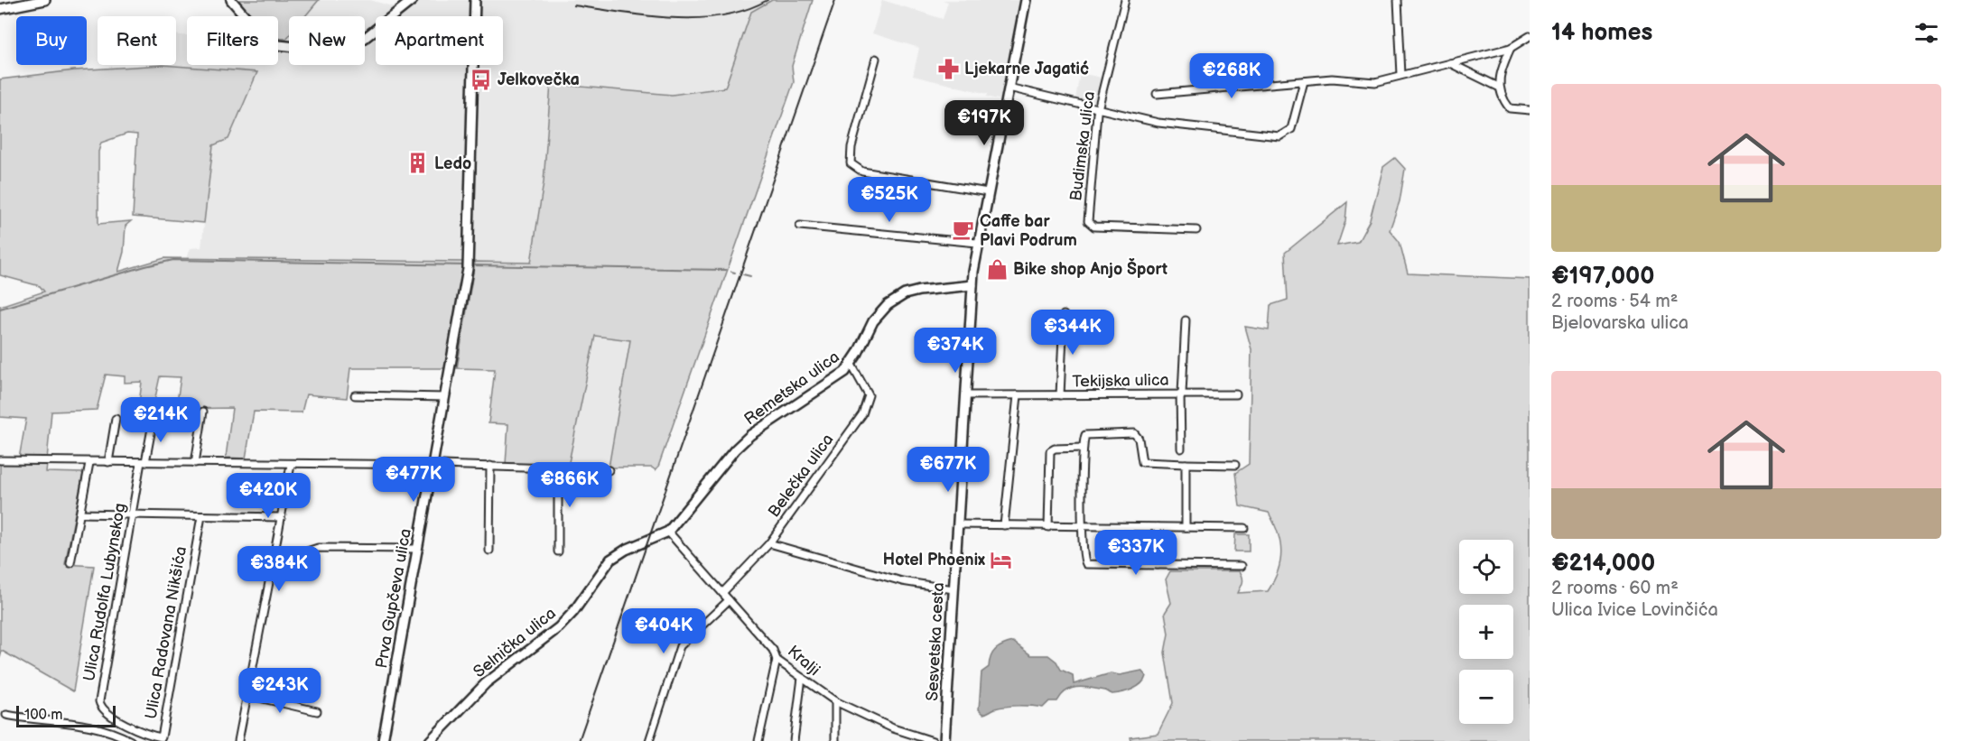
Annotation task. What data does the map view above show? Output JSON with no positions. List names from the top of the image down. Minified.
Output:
{"streets":{"street":["Budimska ulica","Tekijska ulica","Remetska ulica","Belečka ulica","Ulica Rudolfa Lubynskog","Prva Gupčeva ulica","Ulica Radovana Nikšića","Sesvetska cesta","Selnička ulica","Kralji"]},"crossings":[["Tekijska ulica","Sesvetska cesta"],["Remetska ulica","Belečka ulica"],["Remetska ulica","Sesvetska cesta"],["Remetska ulica","Selnička ulica"],["Remetska ulica","Kralji"],["Belečka ulica","Kralji"],["Ulica Rudolfa Lubynskog","Ulica Radovana Nikšića"],["Selnička ulica","Kralji"]],"places":{"pharmacy":["Ljekarne Jagatić"],"bus stop":["Jelkovečka"],"building":["Ledo"],"cafe":["Caffe bar Plavi Podrum"],"shop":["Bike shop Anjo Šport"],"hotel":["Hotel Phoenix"]},"scale_bar":"100 m","page":{"heading":"14 homes","chip":["Buy","Rent","Filters","New","Apartment"],"price":["€268K","€197K","€525K","€344K","€374K","€214K","€677K","€477K","€866K","€420K","€337K","€384K","€404K","€243K"],"list":[{"name":"€197,000","note":"2 rooms · 54 m² · Bjelovarska ulica"},{"name":"€214,000","note":"2 rooms · 60 m² · Ulica Ivice Lovinčića"}],"map_buttons":["+","−"],"scale":"100 m"}}
